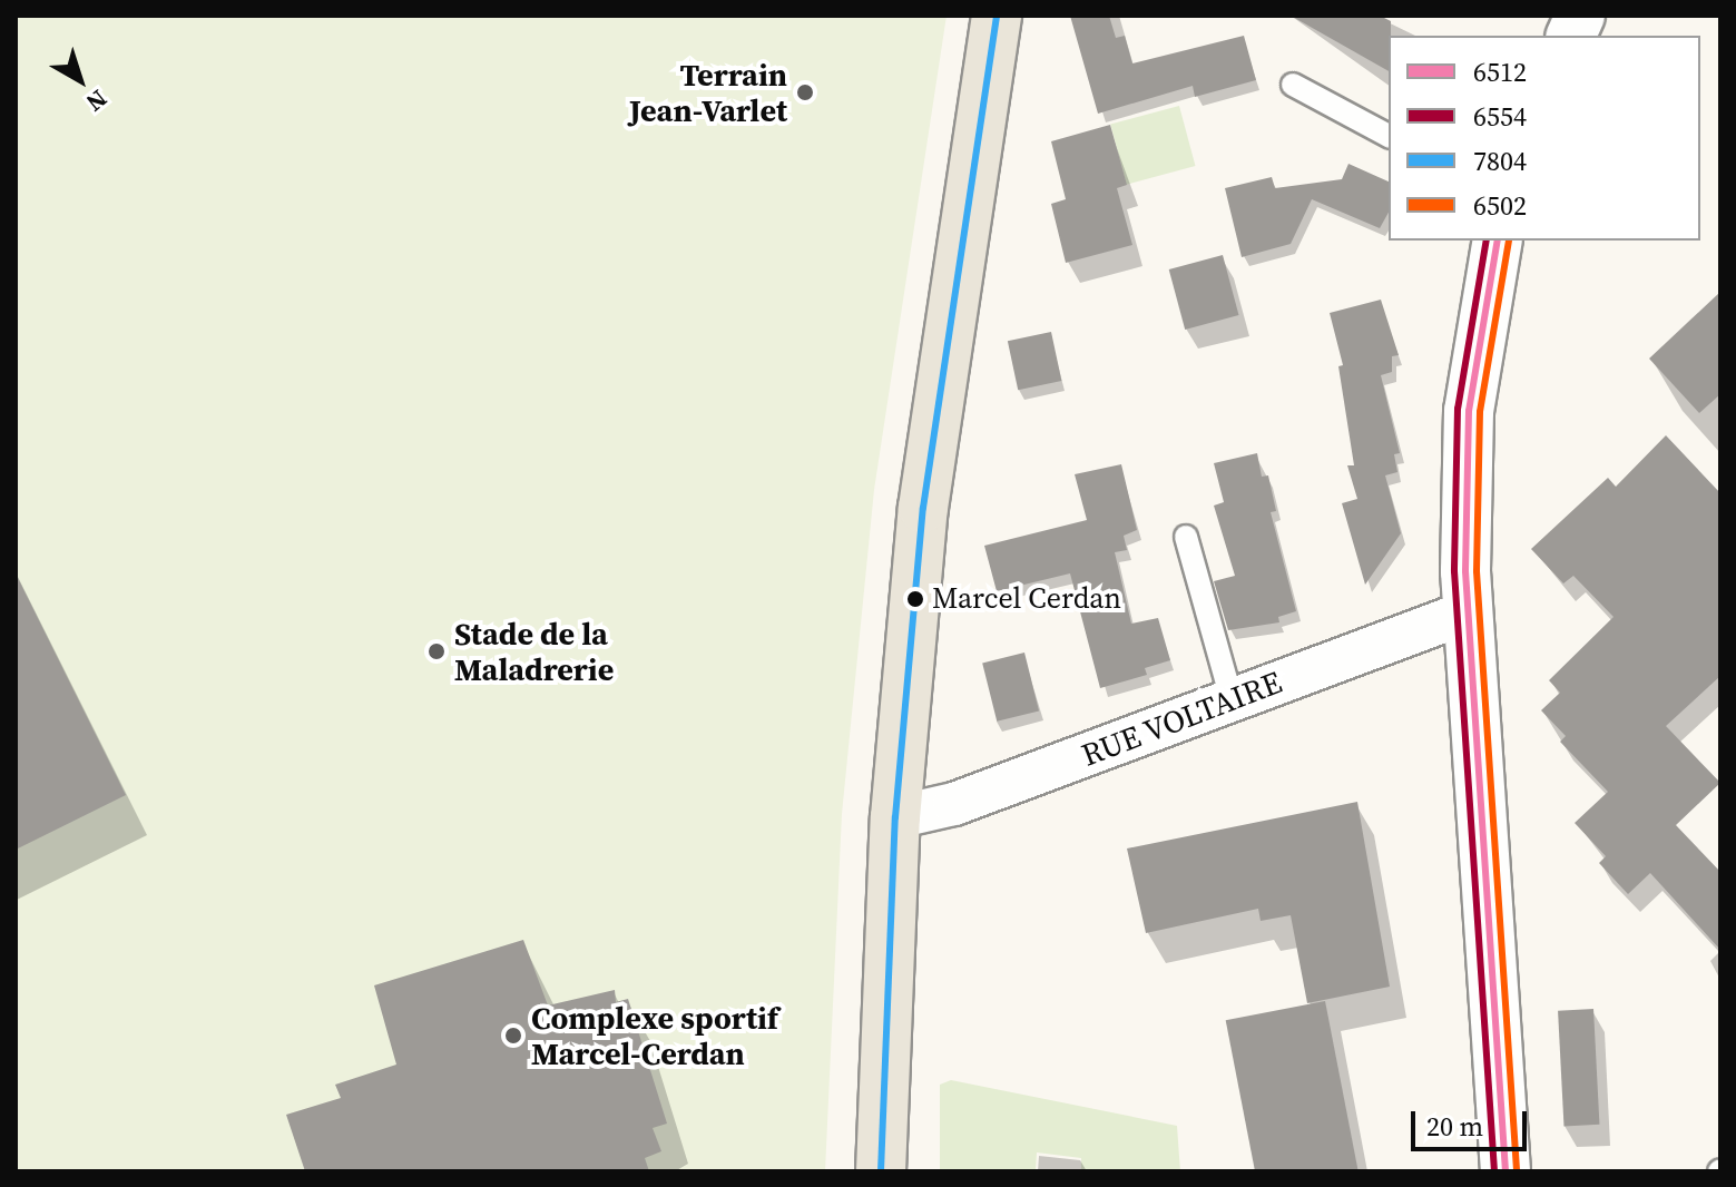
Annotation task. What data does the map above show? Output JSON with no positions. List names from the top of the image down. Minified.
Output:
{"streets":{"street":["RUE VOLTAIRE"]},"places":["Terrain Jean-Varlet","Marcel Cerdan","Stade de la Maladrerie","Complexe sportif Marcel-Cerdan"],"lines":["transit line 7804","transit line 6512","transit line 6554","transit line 6502"],"legend":["6512","6554","7804","6502"],"scale_bar":"20 m","north":"bottom right"}
